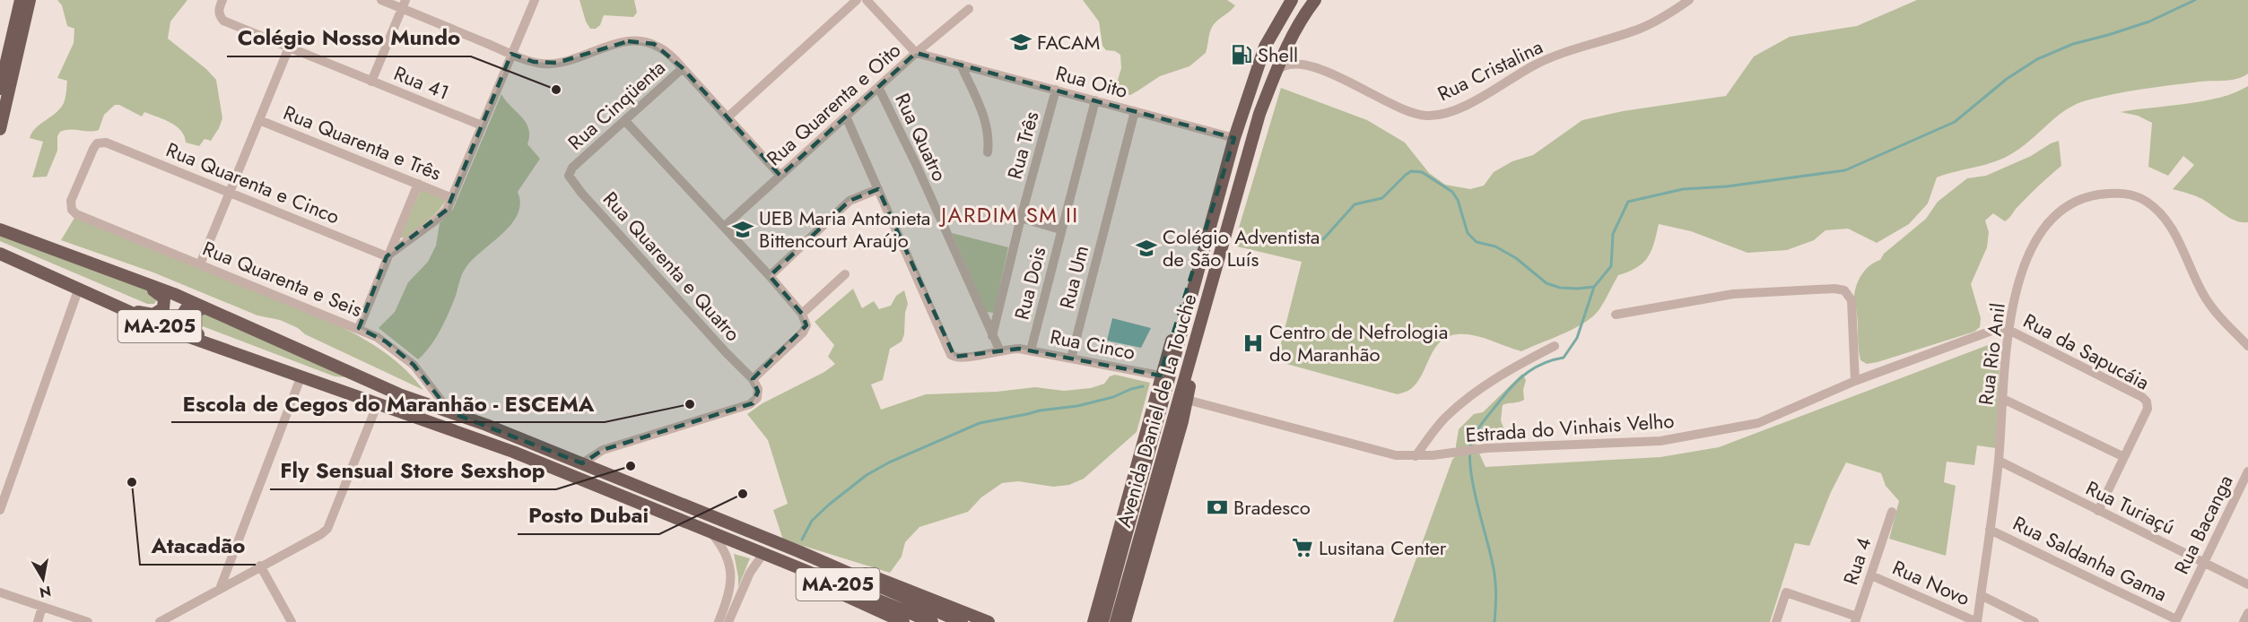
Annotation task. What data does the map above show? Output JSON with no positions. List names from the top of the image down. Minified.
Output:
{"streets":{"main road":["MA-205","Avenida Daniel de La Touche"],"street":["Rua Cristalina","Rua Oito","Rua 41","Rua Quarenta e Oito","Rua Cinqüenta","Rua Quatro","Rua Quarenta e Três","Rua Três","Rua Quarenta e Cinco","Rua Quarenta e Quatro","Rua Um","Rua Quarenta e Seis","Rua Dois","Rua Cinco","Rua da Sapucáia","Rua Rio Anil","Estrada do Vinhais Velho","Rua Turiaçú","Rua Bacanga","Rua Saldanha Gama","Rua 4","Rua Novo"]},"crossings":[["Rua Cristalina","Avenida Daniel de La Touche"],["Rua Oito","Rua Quarenta e Oito"],["Rua Oito","Rua Três"],["Rua Oito","Rua Um"],["Rua Oito","Rua Dois"],["Rua Oito","Avenida Daniel de La Touche"],["Rua Quarenta e Oito","Rua Quatro"],["Rua Cinqüenta","Rua Quarenta e Quatro"],["Rua Quatro","Rua Três"],["Rua Quatro","Rua Cinco"],["Rua Quarenta e Cinco","Rua Quarenta e Seis"],["Rua Um","Rua Cinco"],["Rua Quarenta e Seis","MA-205"],["Rua Dois","Rua Cinco"],["Rua da Sapucáia","Rua Rio Anil"],["Rua da Sapucáia","Estrada do Vinhais Velho"],["Rua Rio Anil","Estrada do Vinhais Velho"],["Rua Rio Anil","Rua Turiaçú"],["Rua Rio Anil","Rua Saldanha Gama"],["Rua Rio Anil","Rua Novo"],["Rua Turiaçú","Rua Bacanga"],["Rua Bacanga","Rua Saldanha Gama"],["Rua 4","Rua Novo"]],"districts":["JARDIM SM II"],"places":{"school or university":["FACAM","UEB Maria Antonieta Bittencourt Araújo","Colégio Adventista de São Luís"],"fuel station":["Shell"],"other":["Colégio Nosso Mundo","Escola de Cegos do Maranhão - ESCEMA","Fly Sensual Store Sexshop","Atacadão","Posto Dubai"],"hospital":["Centro de Nefrologia do Maranhão"],"bank":["Bradesco"],"supermarket":["Lusitana Center"]},"north":"bottom"}
